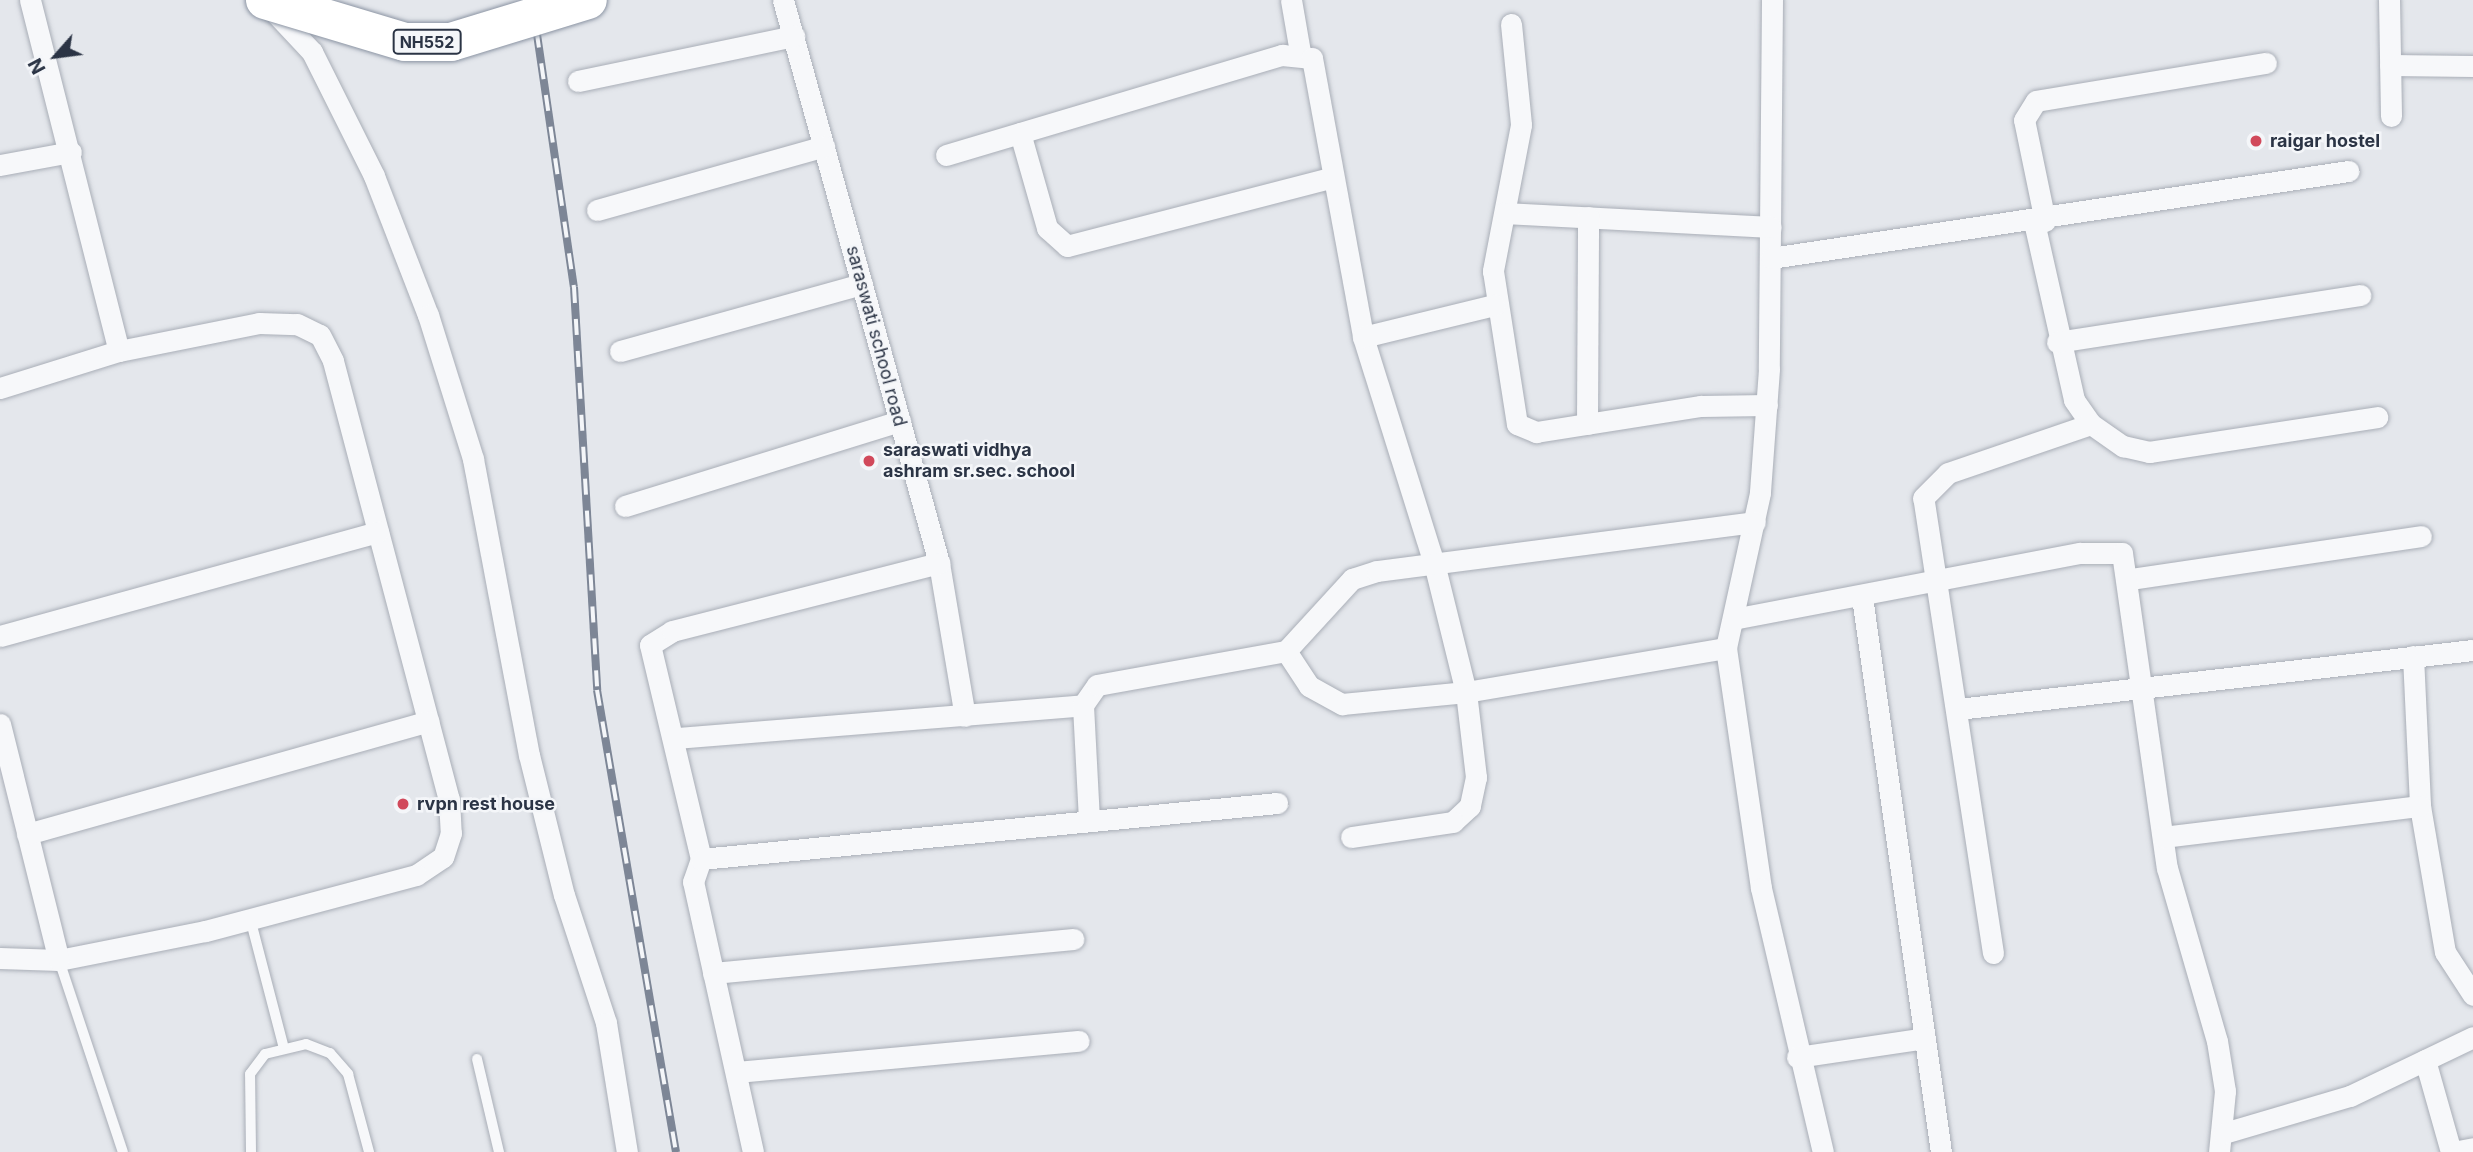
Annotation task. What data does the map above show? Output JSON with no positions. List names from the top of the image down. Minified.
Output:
{"streets":{"highway":["NH552"],"street":["saraswati school road"]},"places":["raigar hostel","saraswati vidhya ashram sr.sec. school","rvpn rest house"],"north":"bottom left"}
